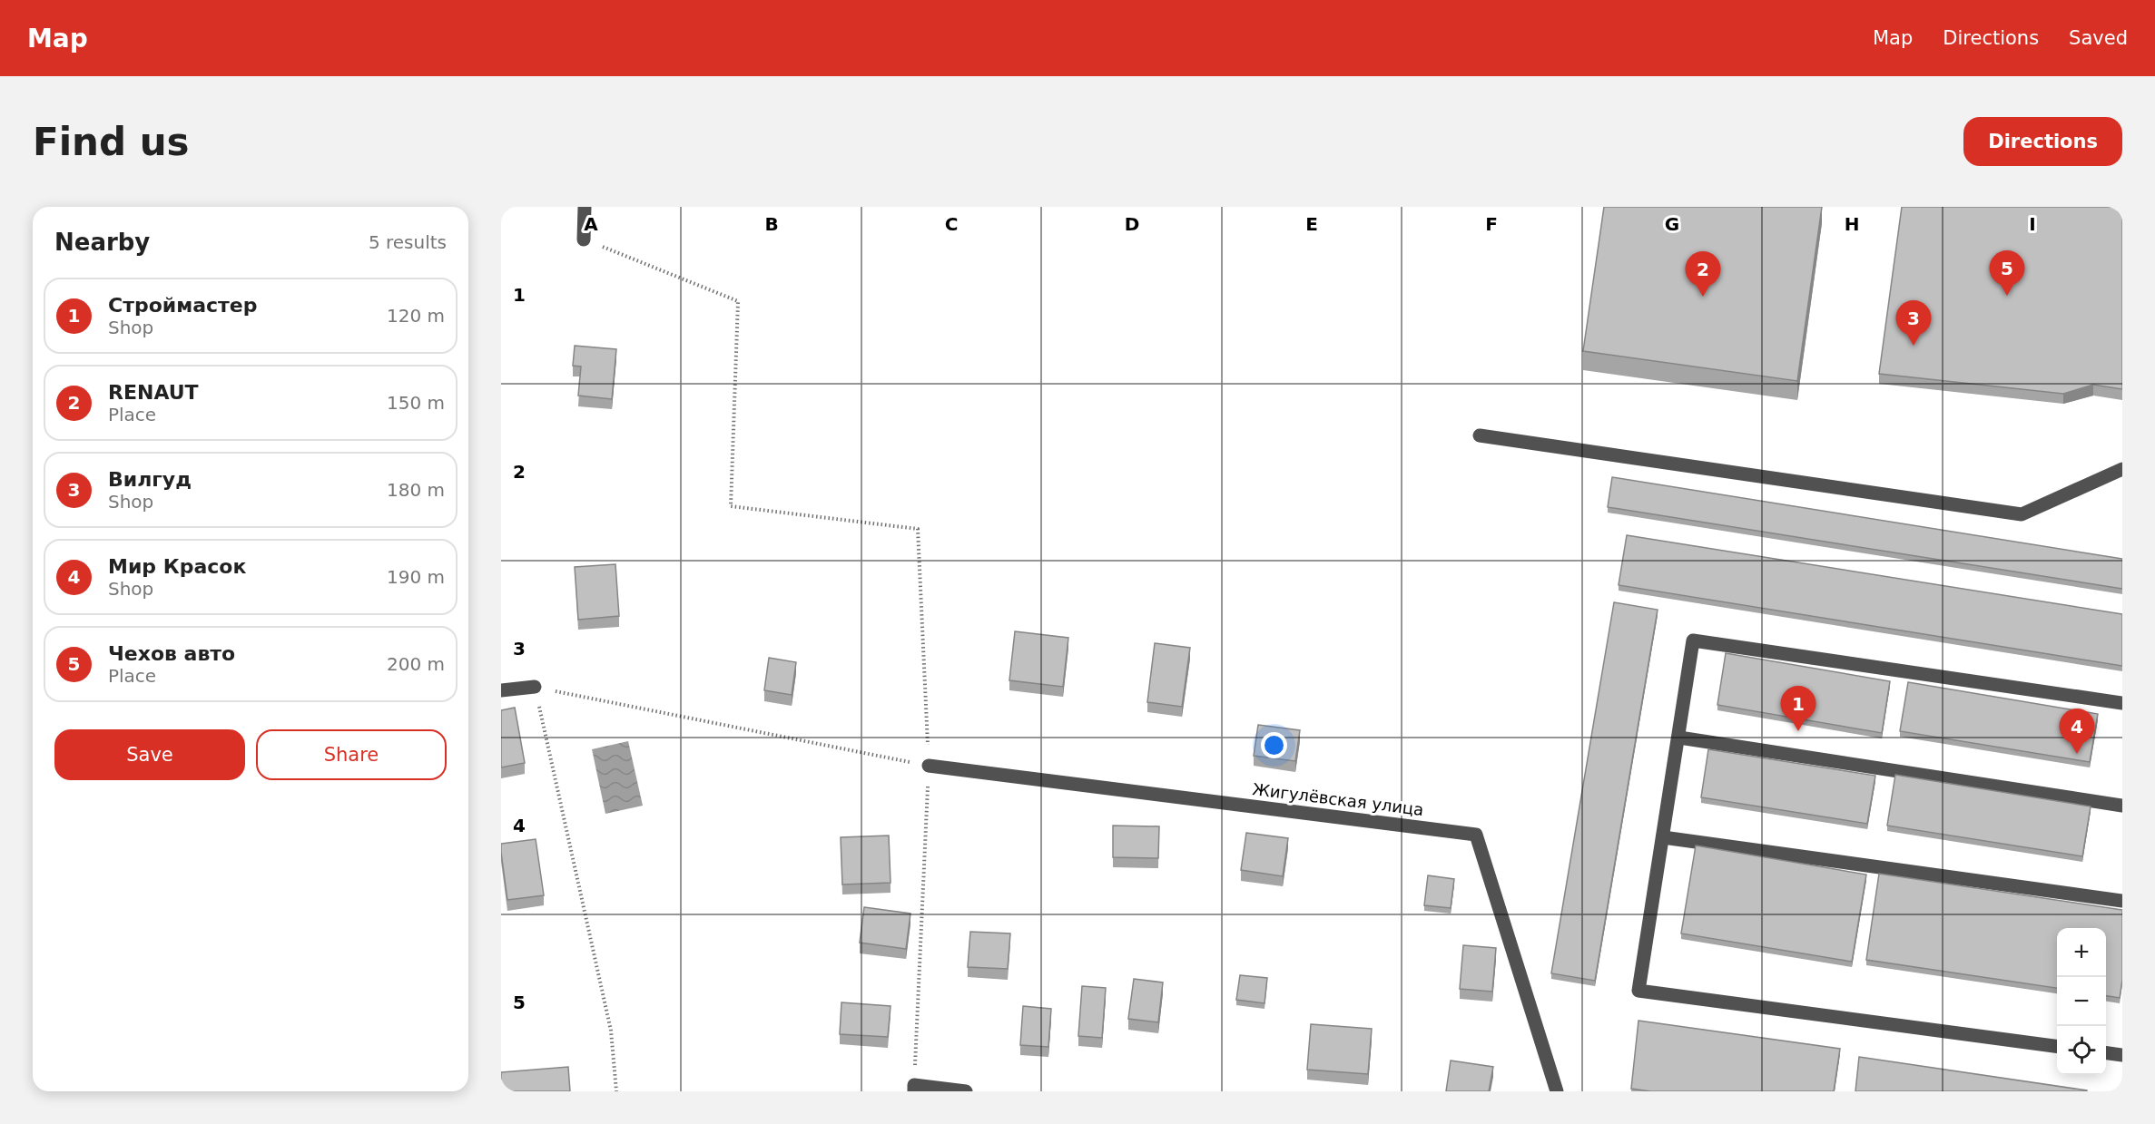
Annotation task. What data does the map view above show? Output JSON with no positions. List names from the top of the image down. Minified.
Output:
{"streets":{"street":["Жигулёвская улица"]},"page":{"header":"Map","nav":["Map","Directions","Saved"],"buttons":["Directions",["Save","Share"]],"title":"Find us","heading":["Nearby","5 results"],"pins":["5","2","3","1","4"],"list":[{"mark":"1","name":"Строймастер","note":"Shop","value":"120 m"},{"mark":"2","name":"RENAUT","note":"Place","value":"150 m"},{"mark":"3","name":"Вилгуд","note":"Shop","value":"180 m"},{"mark":"4","name":"Мир Красок","note":"Shop","value":"190 m"},{"mark":"5","name":"Чехов авто","note":"Place","value":"200 m"}],"map_buttons":["+","−"]},"grid":{"columns":["A","B","C","D","E","F","G","H","I"],"rows":["1","2","3","4","5"]}}
